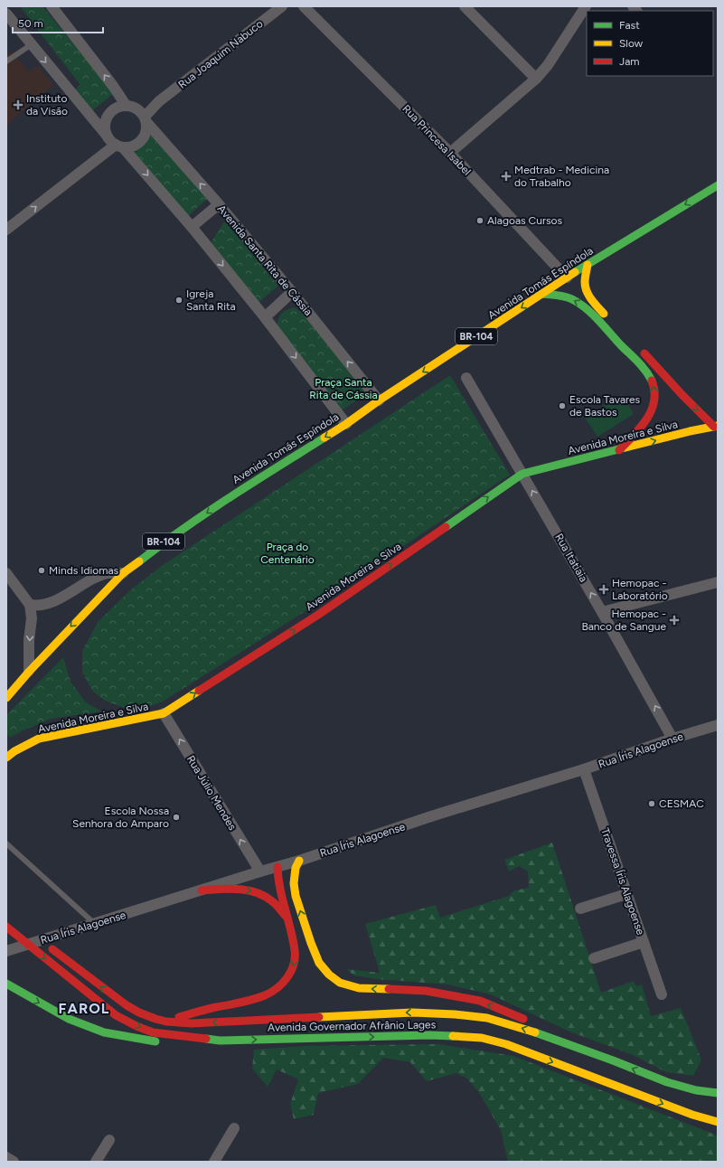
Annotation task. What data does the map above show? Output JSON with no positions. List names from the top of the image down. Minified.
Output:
{"streets":{"main road":["Avenida Tomás Espíndola","BR-104","Avenida Moreira e Silva","Avenida Governador Afrânio Lages"],"street":["Rua Joaquim Nabuco","Rua Princesa Isabel","Avenida Santa Rita de Cássia","Rua Itatiaia","Rua Íris Alagoense","Rua Júlio Mendes","Travessa Íris Alagoense"]},"crossings":[["Rua Joaquim Nabuco","Avenida Santa Rita de Cássia"],["Rua Princesa Isabel","Avenida Tomás Espíndola"],["Avenida Santa Rita de Cássia","Avenida Tomás Espíndola"],["Avenida Moreira e Silva","Rua Itatiaia"],["Avenida Moreira e Silva","Rua Júlio Mendes"],["Rua Itatiaia","Rua Íris Alagoense"],["Rua Íris Alagoense","Rua Júlio Mendes"],["Rua Íris Alagoense","Travessa Íris Alagoense"]],"one_way":["Avenida Tomás Espíndola","Avenida Moreira e Silva","Rua Itatiaia","Rua Júlio Mendes"],"districts":["FAROL"],"parks":["Praça Santa Rita de Cássia","Praça do Centenário"],"places":{"health":["Instituto da Visão","Medtrab - Medicina do Trabalho","Hemopac - Laboratório","Hemopac - Banco de Sangue"],"other":["Alagoas Cursos","Igreja Santa Rita","Escola Tavares de Bastos","Minds Idiomas","CESMAC","Escola Nossa Senhora do Amparo"]},"legend":["Fast","Slow","Jam"],"scale_bar":"50 m"}
